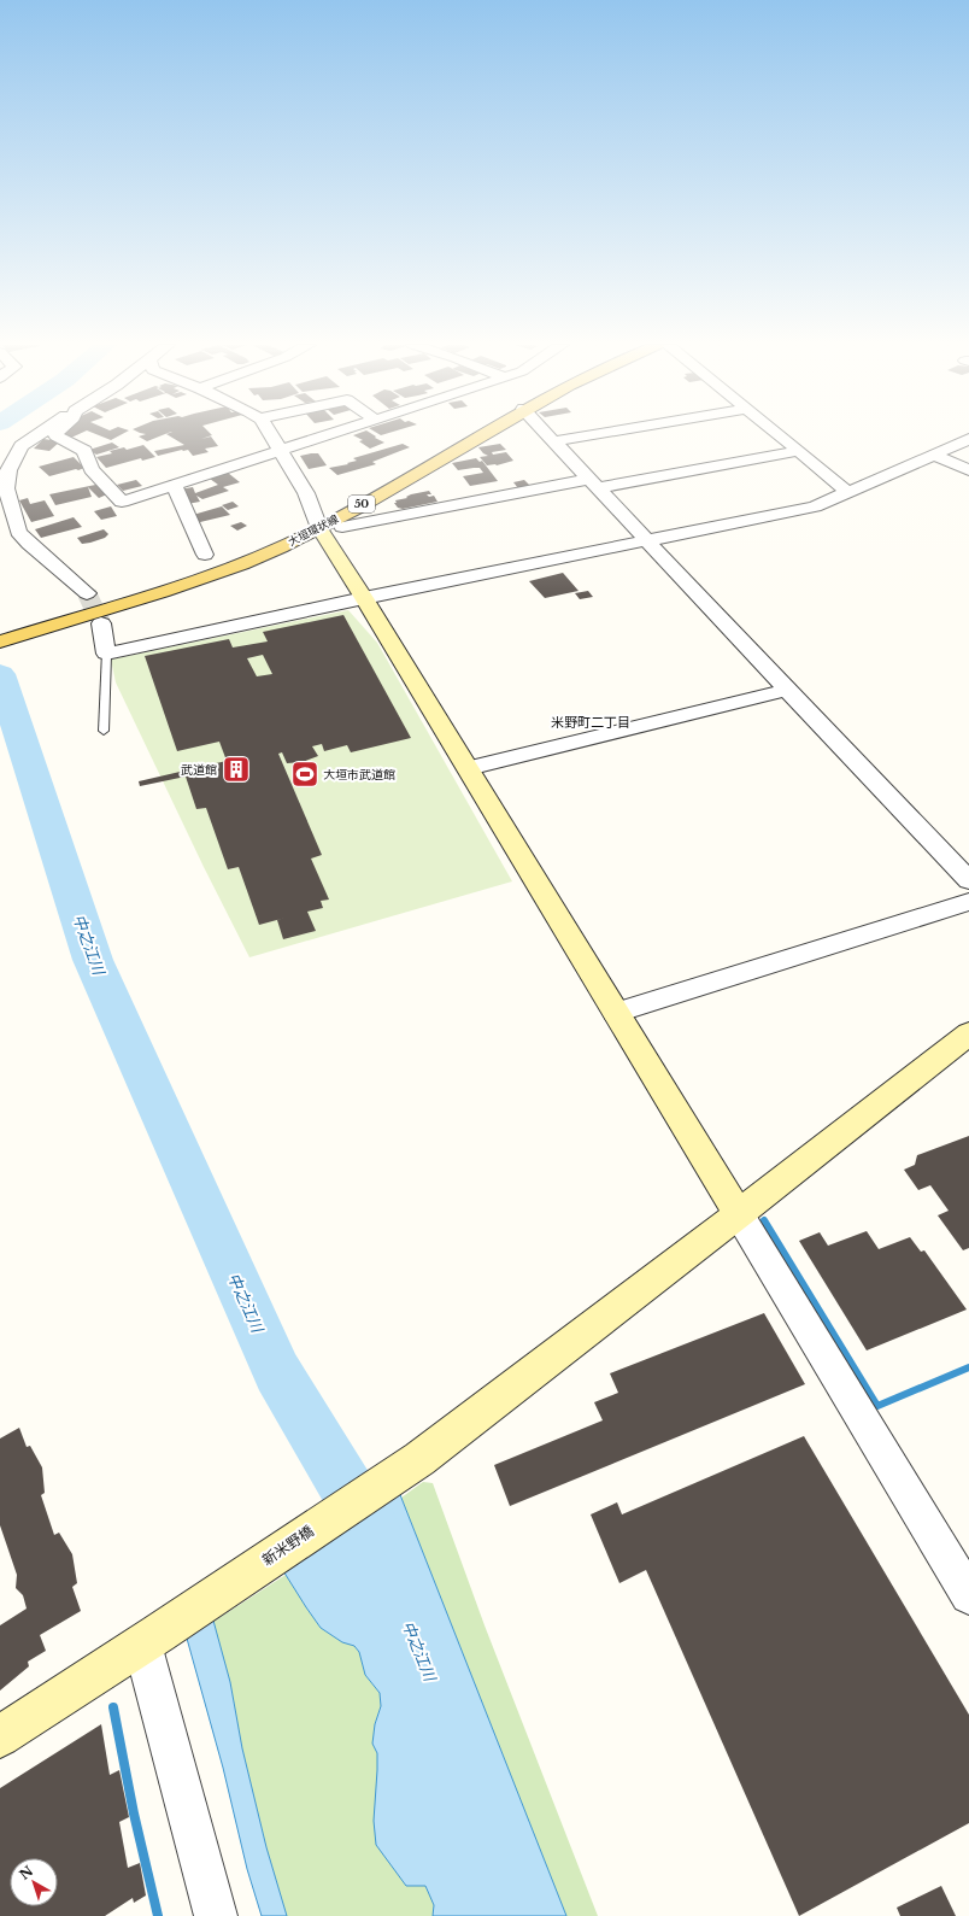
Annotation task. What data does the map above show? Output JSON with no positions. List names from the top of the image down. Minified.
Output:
{"streets":{"main road":["50","大垣環状線"],"street":["新米野橋"]},"districts":["米野町二丁目"],"water":["中之江川"],"places":{"building":["武道館"],"sports":["大垣市武道館"]},"north":"top left"}
